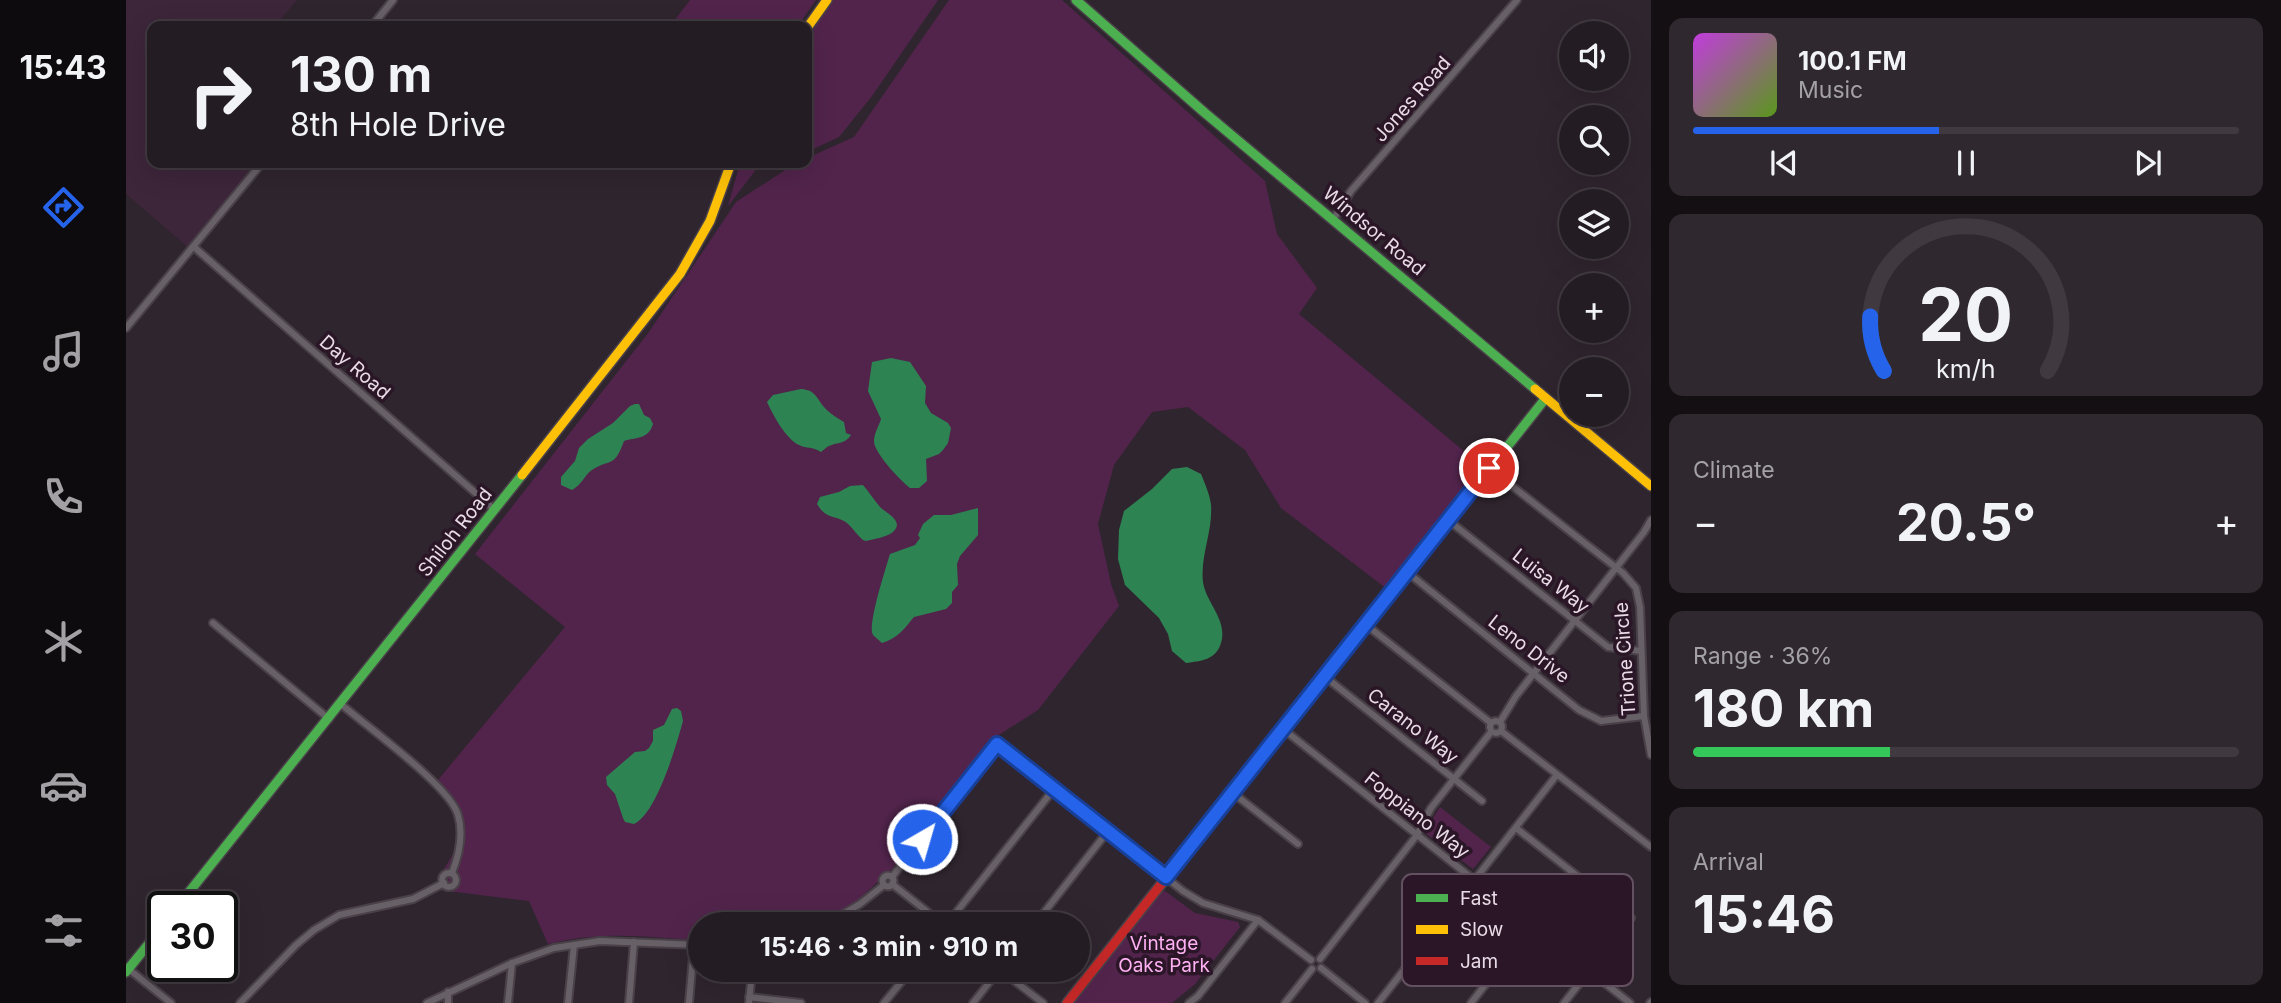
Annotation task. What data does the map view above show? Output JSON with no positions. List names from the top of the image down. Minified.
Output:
{"streets":{"main road":["Windsor Road","Shiloh Road"],"street":["Jones Road","Day Road","Luisa Way","Leno Drive","Trione Circle","Carano Way","Foppiano Way"]},"crossings":[["Jones Road","Windsor Road"],["Day Road","Shiloh Road"],["Luisa Way","Trione Circle"],["Leno Drive","Trione Circle"]],"parks":["Vintage Oaks Park"],"legend":["Fast","Slow","Jam"],"page":{"tabs":"15:43","map_buttons":["+","−"],"turn":["130 m","8th Hole Drive"],"song":["100.1 FM","Music"],"tile":["Climate",["Range · 36%","180 km"],["Arrival","15:46"]],"heat":["−","20.5°","+"],"limit":"30","trip":"15:46 · 3 min · 910 m","gauge":["20","km/h"]}}
